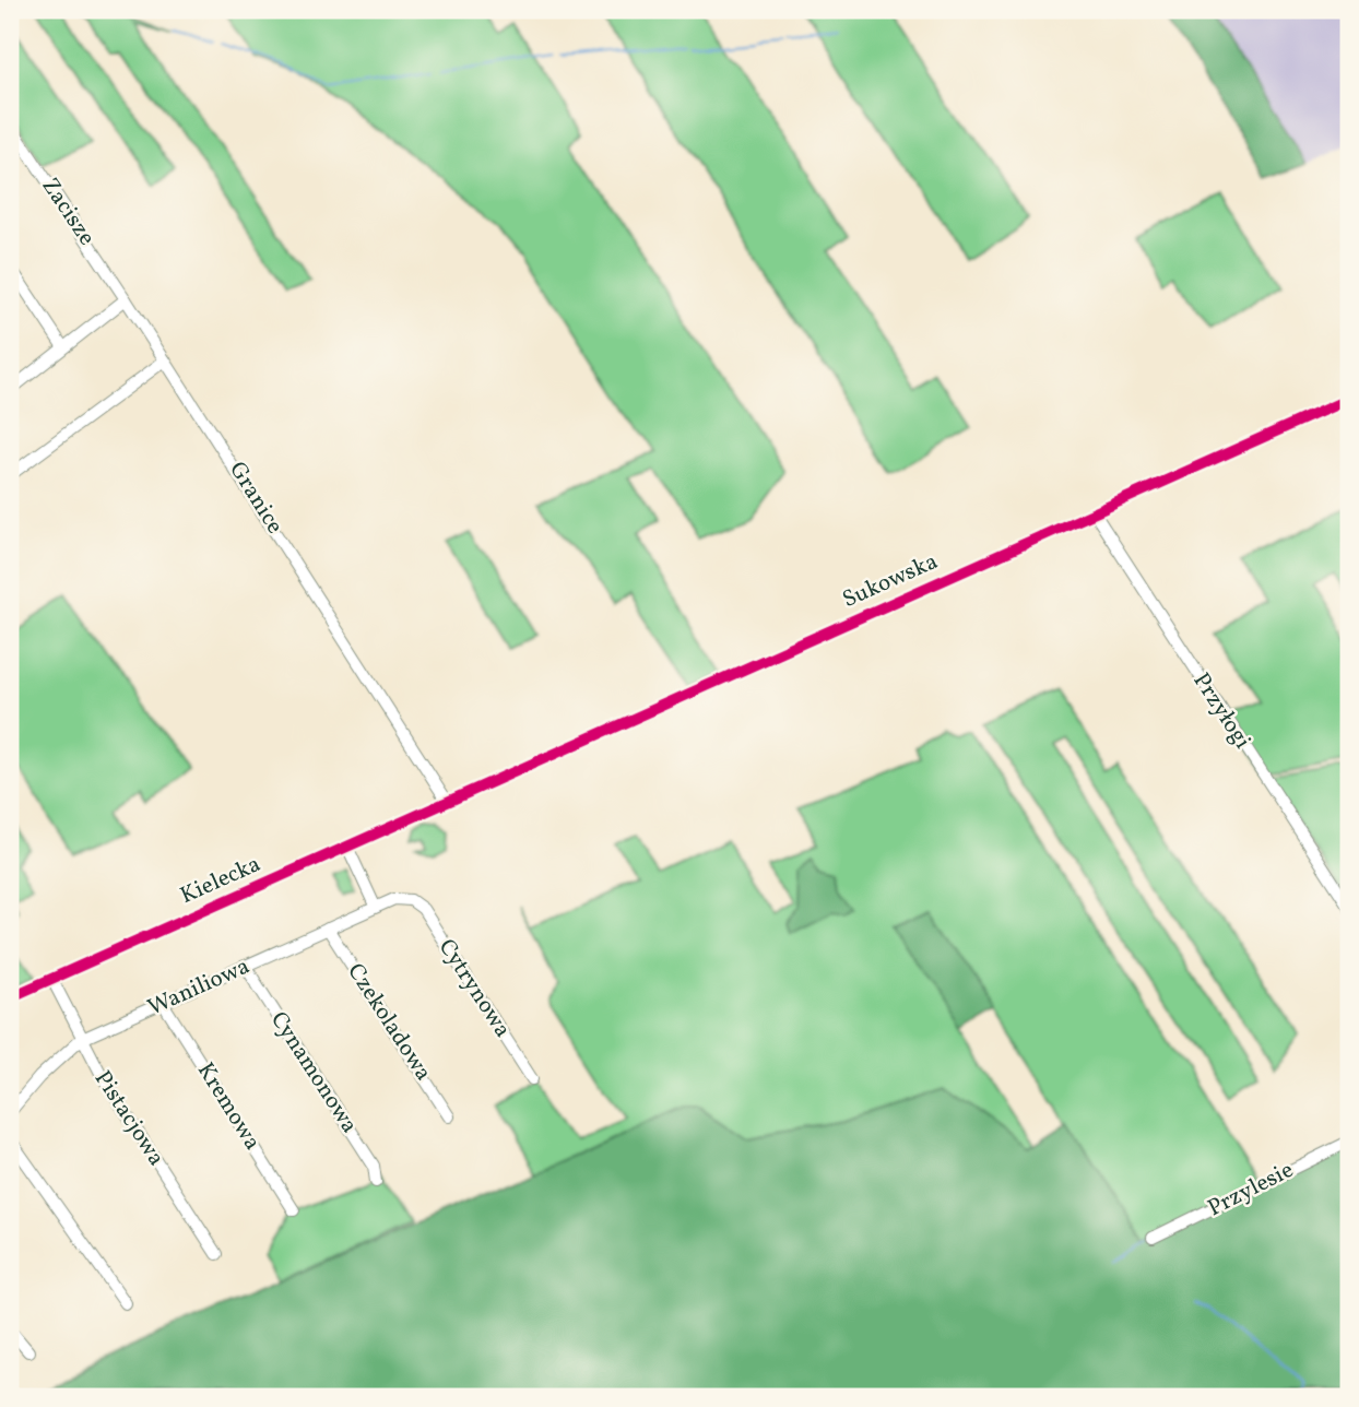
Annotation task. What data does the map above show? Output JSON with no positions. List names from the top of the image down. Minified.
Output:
{"streets":{"street":["Zacisze","Granice","Sukowska","Przyłogi","Kielecka","Waniliowa","Cytrynowa","Czekoladowa","Cynamonowa","Kremowa","Pistacjowa","Przylesie"]},"crossings":[["Zacisze","Granice"],["Granice","Sukowska"],["Granice","Kielecka"],["Sukowska","Przyłogi"],["Sukowska","Kielecka"],["Kielecka","Pistacjowa"],["Waniliowa","Cytrynowa"],["Waniliowa","Czekoladowa"],["Waniliowa","Cynamonowa"],["Waniliowa","Kremowa"],["Waniliowa","Pistacjowa"]]}
